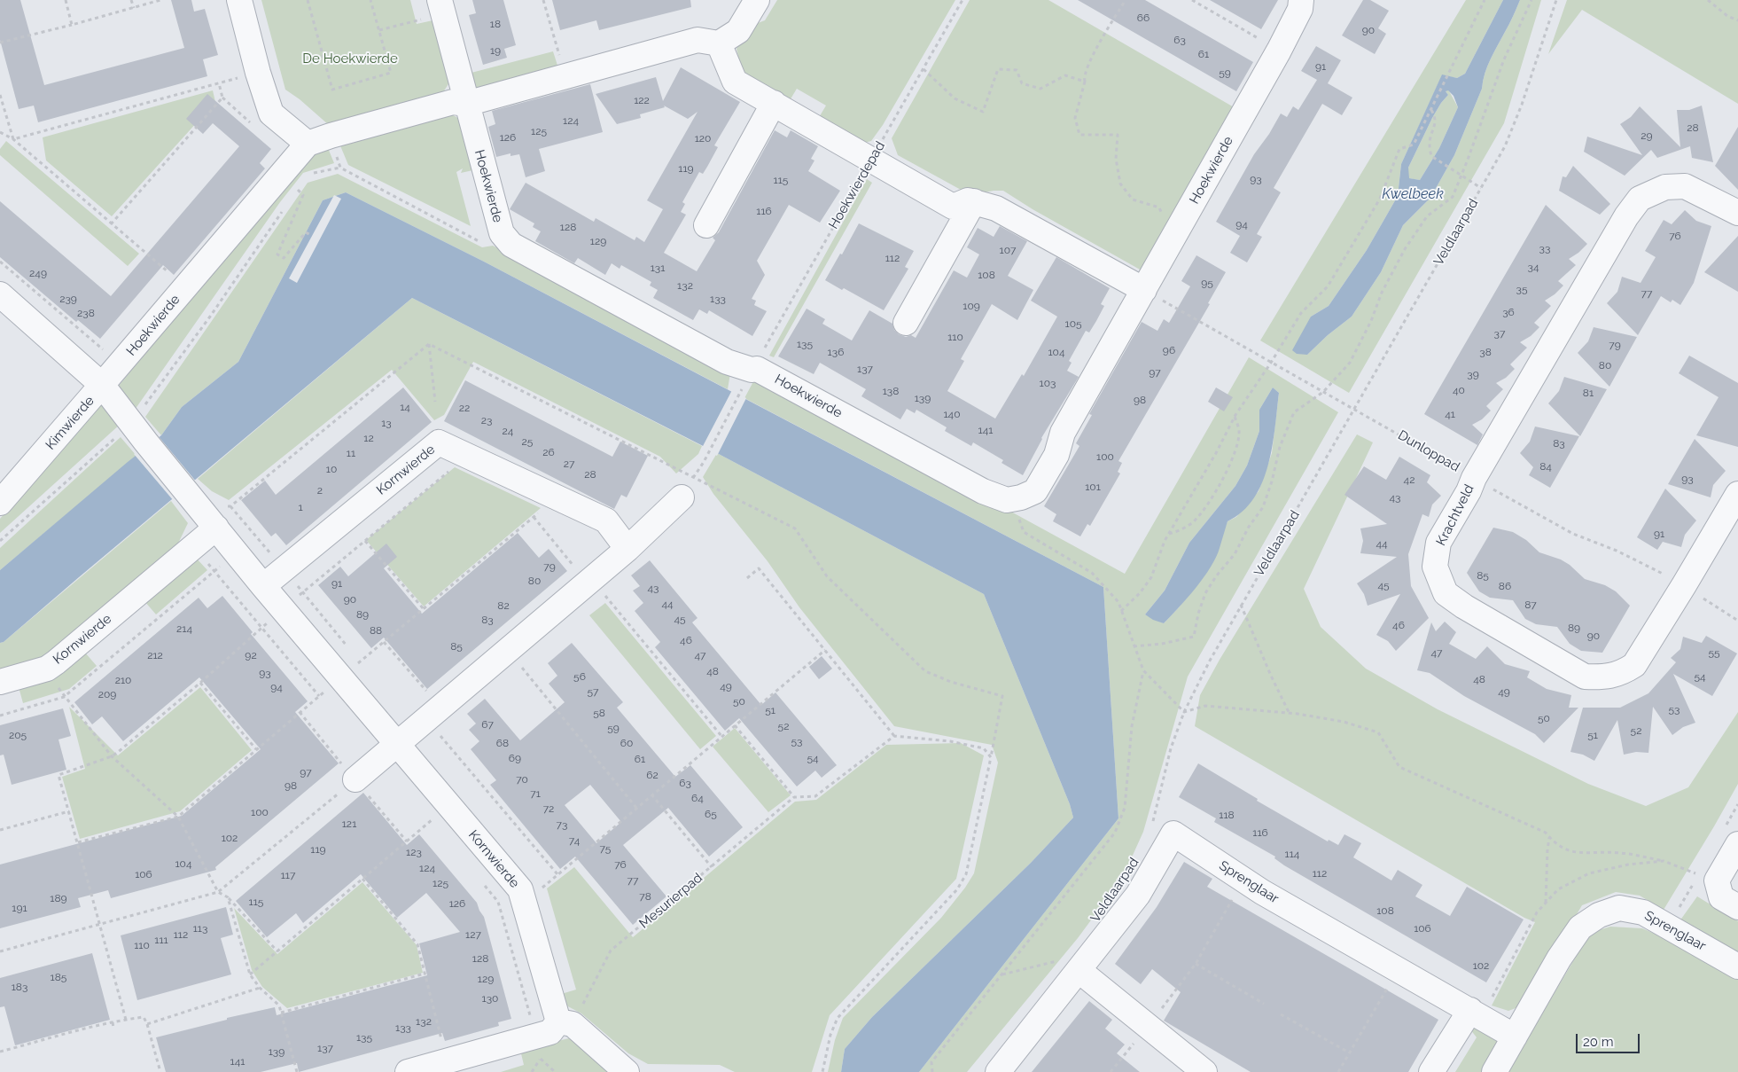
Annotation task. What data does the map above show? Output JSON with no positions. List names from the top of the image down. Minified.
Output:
{"streets":{"street":["Hoekwierde","Kimwierde","Kornwierde","Krachtveld","Sprenglaar"],"path":["Hoekwierdepad","Veldlaarpad","Dunloppad","Mesurierpad"]},"crossings":[["Hoekwierde","Hoekwierdepad"],["Hoekwierde","Kimwierde"],["Hoekwierde","Dunloppad"],["Hoekwierde","Kornwierde"],["Veldlaarpad","Dunloppad"],["Kimwierde","Kornwierde"],["Dunloppad","Krachtveld"],["Kornwierde","Mesurierpad"]],"water":["Kwelbeek"],"parks":["De Hoekwierde"],"house_numbers":["66","18","90","63","19","61","91","59","122","124","28","125","29","126","120","119","93","115","116","94","128","76","129","33","107","112","34","131","249","108","95","132","35","77","239","133","109","36","238","105","37","110","135","79","96","136","104","38","80","137","97","39","103","40","138","81","139","98","14","22","140","41","23","13","141","24","12","25","83","26","11","100","27","84","10","28","93","42","101","2","43","1","91","44","79","85","80","91","45","86","43","90","44","87","82","89","45","83","46","89","214","88","90","46","85","47","55","212","92","47","48","93","56","54","48","210","49","94","57","49","209","50","53","51","58","50","67","52","59","52","205","51","53","68","60","69","54","61","97","62","70","63","98","71","64","72","100","65","118","121","73","116","102","74","75","119","123","114","104","76","124","112","106","117","77","125","78","189","115","126","191","108","113","106","112","127","111","110","128","102","185","129","183","130","132","133","135","137","139","141"],"scale_bar":"20 m"}
